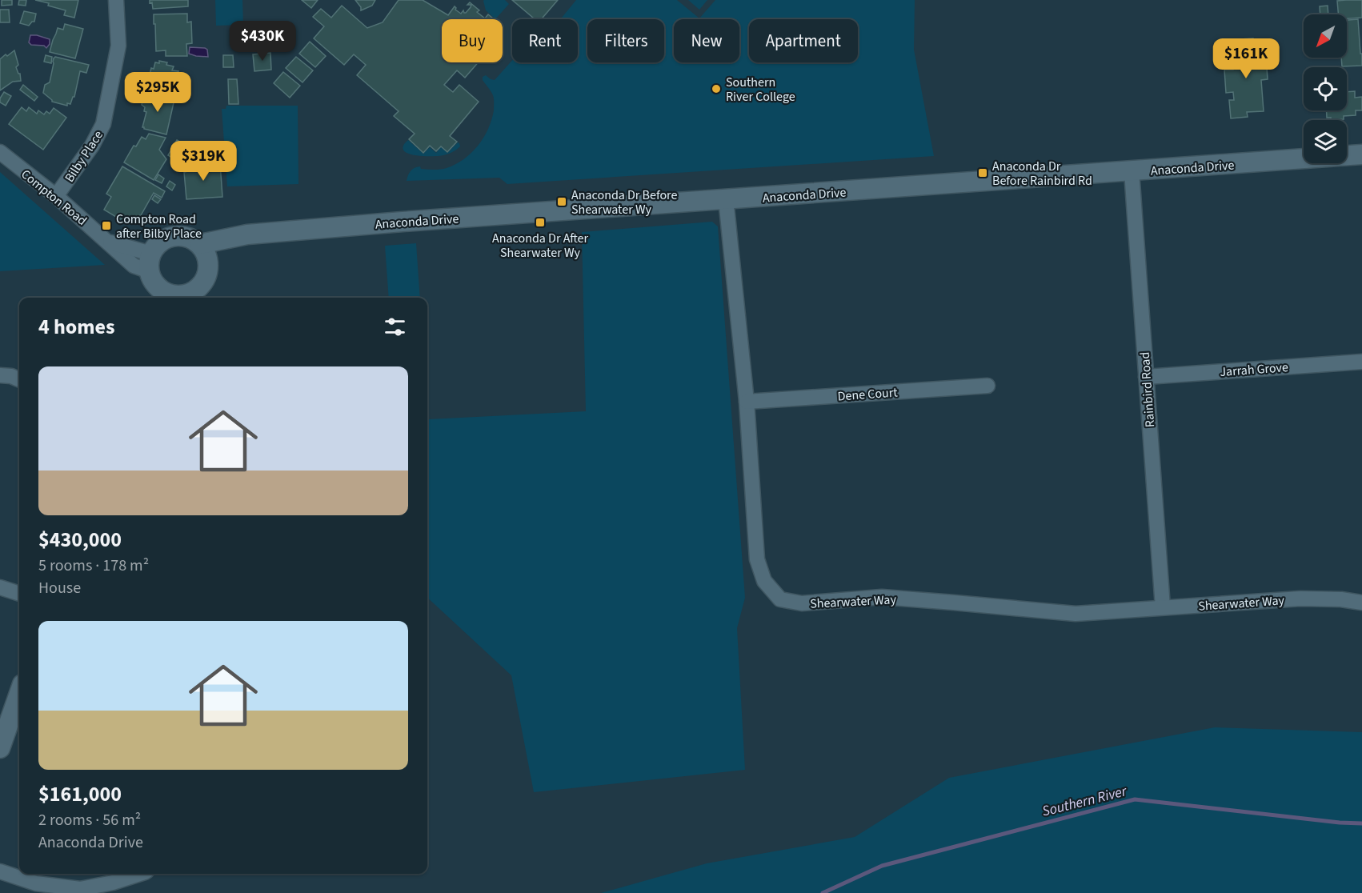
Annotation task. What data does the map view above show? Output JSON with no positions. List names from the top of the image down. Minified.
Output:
{"streets":{"main road":["Anaconda Drive"],"street":["Bilby Place","Compton Road","Jarrah Grove","Rainbird Road","Dene Court","Shearwater Way"]},"crossings":[["Bilby Place","Compton Road"],["Anaconda Drive","Compton Road"],["Anaconda Drive","Rainbird Road"],["Anaconda Drive","Shearwater Way"],["Jarrah Grove","Rainbird Road"],["Rainbird Road","Shearwater Way"],["Dene Court","Shearwater Way"]],"water":["Southern River"],"places":{"other":["Southern River College"],"transit":["Anaconda Dr Before Rainbird Rd","Anaconda Dr Before Shearwater Wy","Anaconda Dr After Shearwater Wy","Compton Road after Bilby Place"]},"north":"bottom left","page":{"chip":["Buy","Rent","Filters","New","Apartment"],"price":["$430K","$161K","$295K","$319K"],"heading":"4 homes","list":[{"name":"$430,000","note":"5 rooms · 178 m² · House"},{"name":"$161,000","note":"2 rooms · 56 m² · Anaconda Drive"}]}}
